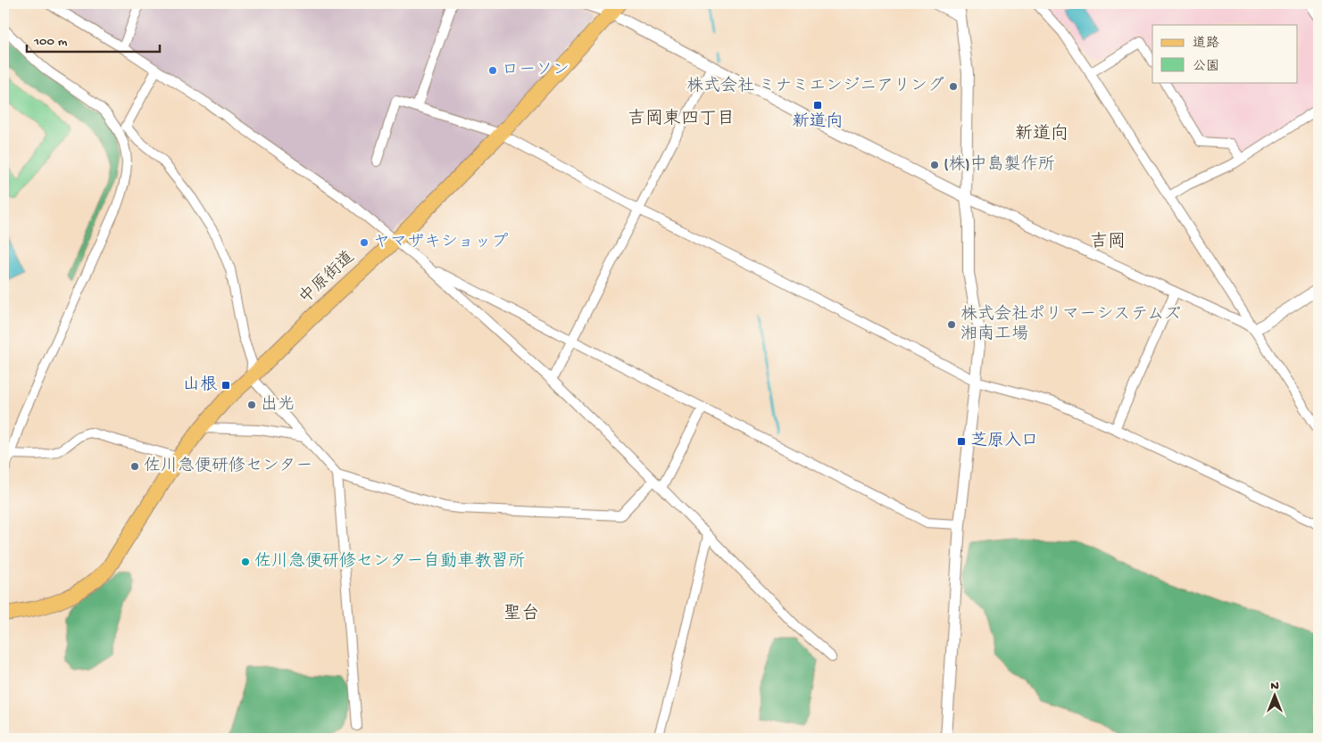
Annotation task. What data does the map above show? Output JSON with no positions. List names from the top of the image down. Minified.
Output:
{"streets":{"main road":["中原街道"]},"districts":["吉岡東四丁目","新道向","吉岡","聖台"],"places":{"other":["ローソン","株式会社 ミナミエンジニアリング","(株)中島製作所","ヤマザキショップ","株式会社ポリマーシステムズ 湘南工場","出光","佐川急便研修センター","佐川急便研修センター自動車教習所"],"transit":["新道向","山根","芝原入口"]},"legend":["道路","公園"],"scale_bar":"100 m","north":"top"}
